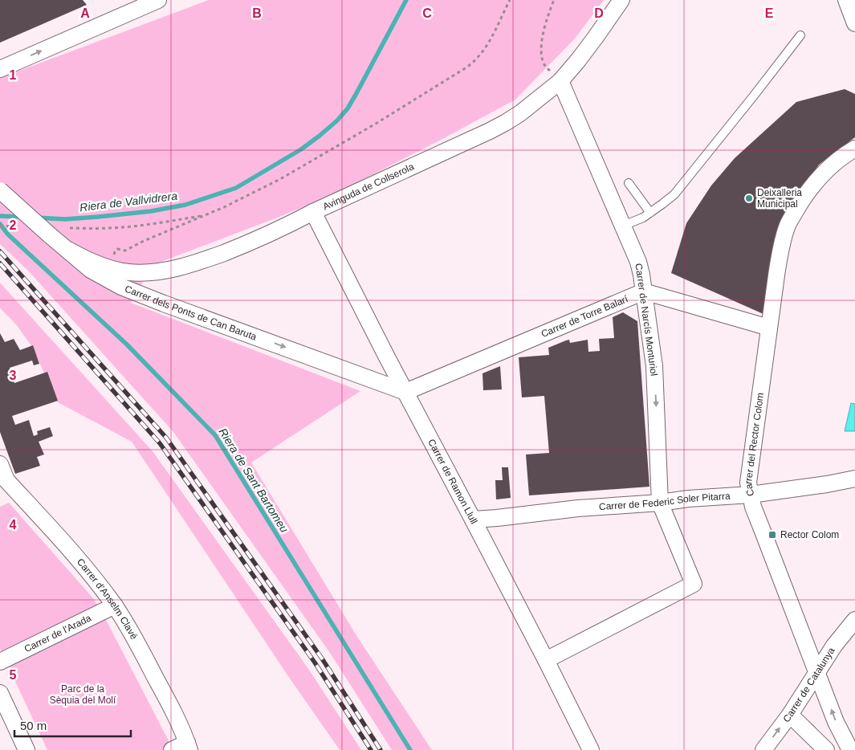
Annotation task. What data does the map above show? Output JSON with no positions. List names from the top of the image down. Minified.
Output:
{"streets":{"street":["Avinguda de Collserola","Carrer dels Ponts de Can Baruta","Carrer de Torre Balarí","Carrer de Narcís Monturiol","Carrer del Rector Colom","Carrer de Ramon Llull","Carrer de Federic Soler Pitarra","Carrer d'Anselm Clavé","Carrer de l'Arada","Carrer de Catalunya"]},"crossings":[["Avinguda de Collserola","Carrer dels Ponts de Can Baruta"],["Avinguda de Collserola","Carrer de Narcís Monturiol"],["Avinguda de Collserola","Carrer de Ramon Llull"],["Carrer dels Ponts de Can Baruta","Carrer de Torre Balarí"],["Carrer dels Ponts de Can Baruta","Carrer de Ramon Llull"],["Carrer de Torre Balarí","Carrer de Narcís Monturiol"],["Carrer de Torre Balarí","Carrer de Ramon Llull"],["Carrer de Narcís Monturiol","Carrer de Federic Soler Pitarra"],["Carrer del Rector Colom","Carrer de Federic Soler Pitarra"],["Carrer del Rector Colom","Carrer de Catalunya"],["Carrer de Ramon Llull","Carrer de Federic Soler Pitarra"],["Carrer d'Anselm Clavé","Carrer de l'Arada"]],"one_way":["Carrer dels Ponts de Can Baruta","Carrer de Narcís Monturiol"],"water":["Riera de Vallvidrera","Riera de Sant Bartomeu"],"parks":["Parc de la Sèquia del Molí"],"places":{"other":["Deixalleria Municipal"],"transit":["Rector Colom"]},"scale_bar":"50 m","grid":{"columns":["A","B","C","D","E"],"rows":["1","2","3","4","5"]}}
